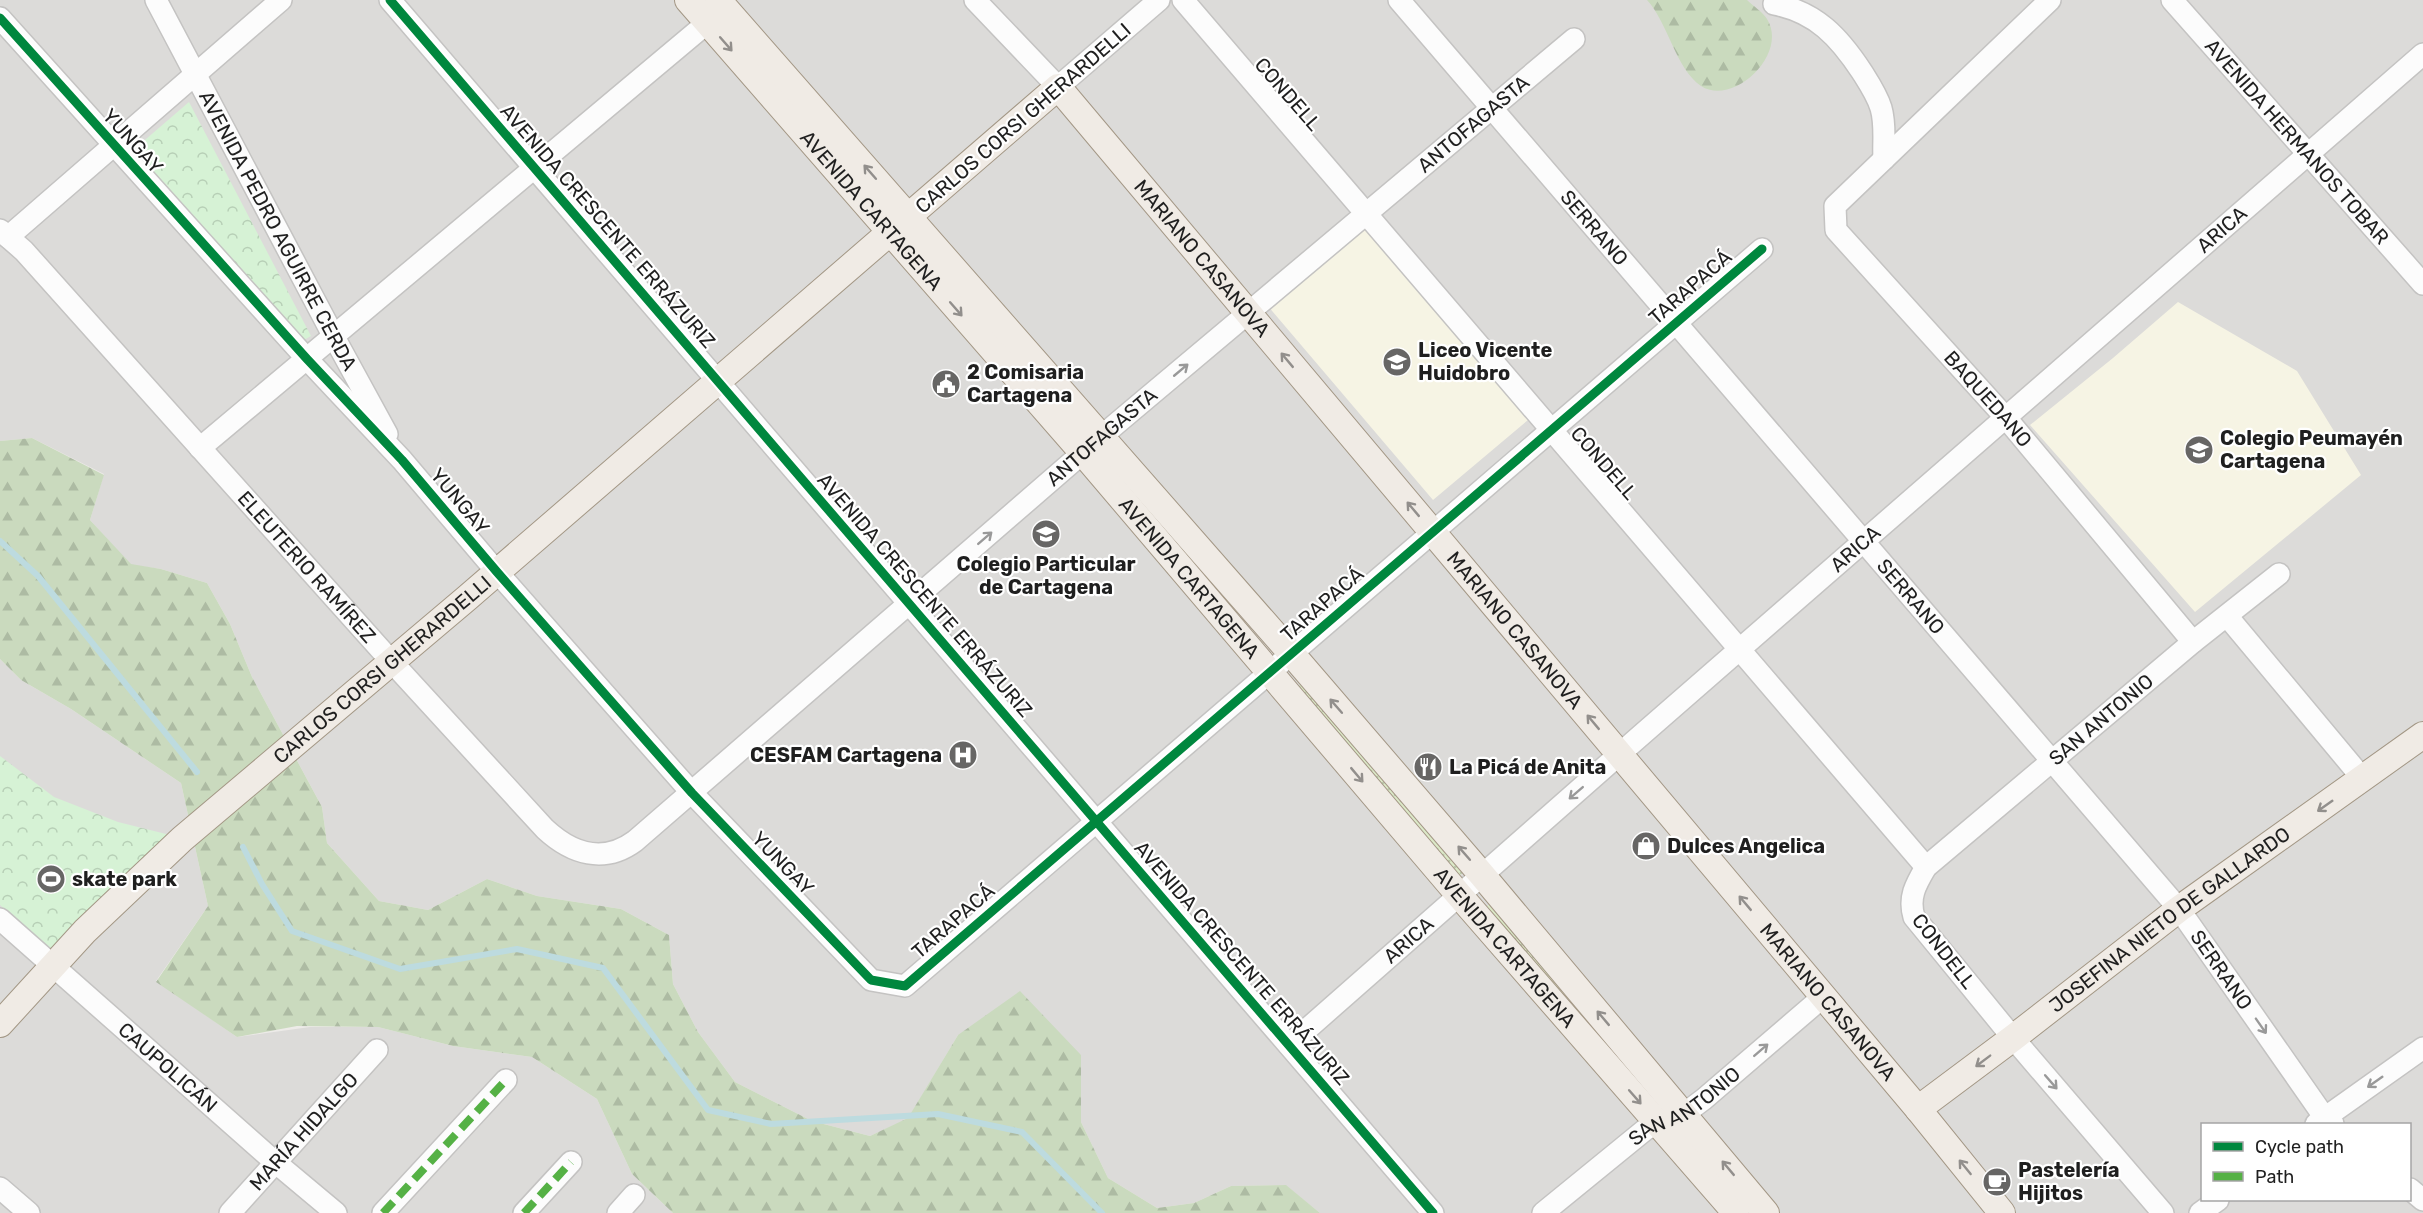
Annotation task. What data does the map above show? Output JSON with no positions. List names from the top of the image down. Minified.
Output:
{"streets":{"main road":["CARLOS CORSI GHERARDELLI","AVENIDA CARTAGENA","MARIANO CASANOVA","JOSEFINA NIETO DE GALLARDO"],"street":["CONDELL","ANTOFAGASTA","YUNGAY","AVENIDA HERMANOS TOBAR","AVENIDA CRESCENTE ERRÁZURIZ","SERRANO","AVENIDA PEDRO AGUIRRE CERDA","ARICA","TARAPACÁ","BAQUEDANO","ELEUTERIO RAMÍREZ","SAN ANTONIO","CAUPOLICÁN","MARÍA HIDALGO"]},"crossings":[["CONDELL","ANTOFAGASTA"],["CONDELL","ARICA"],["CONDELL","TARAPACÁ"],["CONDELL","SAN ANTONIO"],["CONDELL","JOSEFINA NIETO DE GALLARDO"],["CARLOS CORSI GHERARDELLI","YUNGAY"],["CARLOS CORSI GHERARDELLI","AVENIDA CARTAGENA"],["CARLOS CORSI GHERARDELLI","AVENIDA CRESCENTE ERRÁZURIZ"],["CARLOS CORSI GHERARDELLI","MARIANO CASANOVA"],["CARLOS CORSI GHERARDELLI","ELEUTERIO RAMÍREZ"],["CARLOS CORSI GHERARDELLI","CAUPOLICÁN"],["ANTOFAGASTA","YUNGAY"],["ANTOFAGASTA","AVENIDA CARTAGENA"],["ANTOFAGASTA","AVENIDA CRESCENTE ERRÁZURIZ"],["ANTOFAGASTA","SERRANO"],["ANTOFAGASTA","MARIANO CASANOVA"],["ANTOFAGASTA","ELEUTERIO RAMÍREZ"],["YUNGAY","AVENIDA PEDRO AGUIRRE CERDA"],["YUNGAY","TARAPACÁ"],["AVENIDA HERMANOS TOBAR","ARICA"],["AVENIDA CARTAGENA","ARICA"],["AVENIDA CARTAGENA","TARAPACÁ"],["AVENIDA CARTAGENA","SAN ANTONIO"],["AVENIDA CRESCENTE ERRÁZURIZ","ARICA"],["AVENIDA CRESCENTE ERRÁZURIZ","TARAPACÁ"],["SERRANO","ARICA"],["SERRANO","TARAPACÁ"],["SERRANO","SAN ANTONIO"],["SERRANO","JOSEFINA NIETO DE GALLARDO"],["ARICA","MARIANO CASANOVA"],["ARICA","BAQUEDANO"],["MARIANO CASANOVA","TARAPACÁ"],["MARIANO CASANOVA","SAN ANTONIO"],["MARIANO CASANOVA","JOSEFINA NIETO DE GALLARDO"],["BAQUEDANO","SAN ANTONIO"],["CAUPOLICÁN","MARÍA HIDALGO"]],"one_way":["ANTOFAGASTA","MARIANO CASANOVA","JOSEFINA NIETO DE GALLARDO"],"places":{"school or university":["Liceo Vicente Huidobro","Colegio Peumayén Cartagena","Colegio Particular de Cartagena"],"public building":["2 Comisaria Cartagena"],"hospital":["CESFAM Cartagena"],"restaurant":["La Picá de Anita"],"shop":["Dulces Angelica"],"sports":["skate park"],"cafe":["Pastelería Hijitos"]},"legend":["Cycle path","Path"]}
